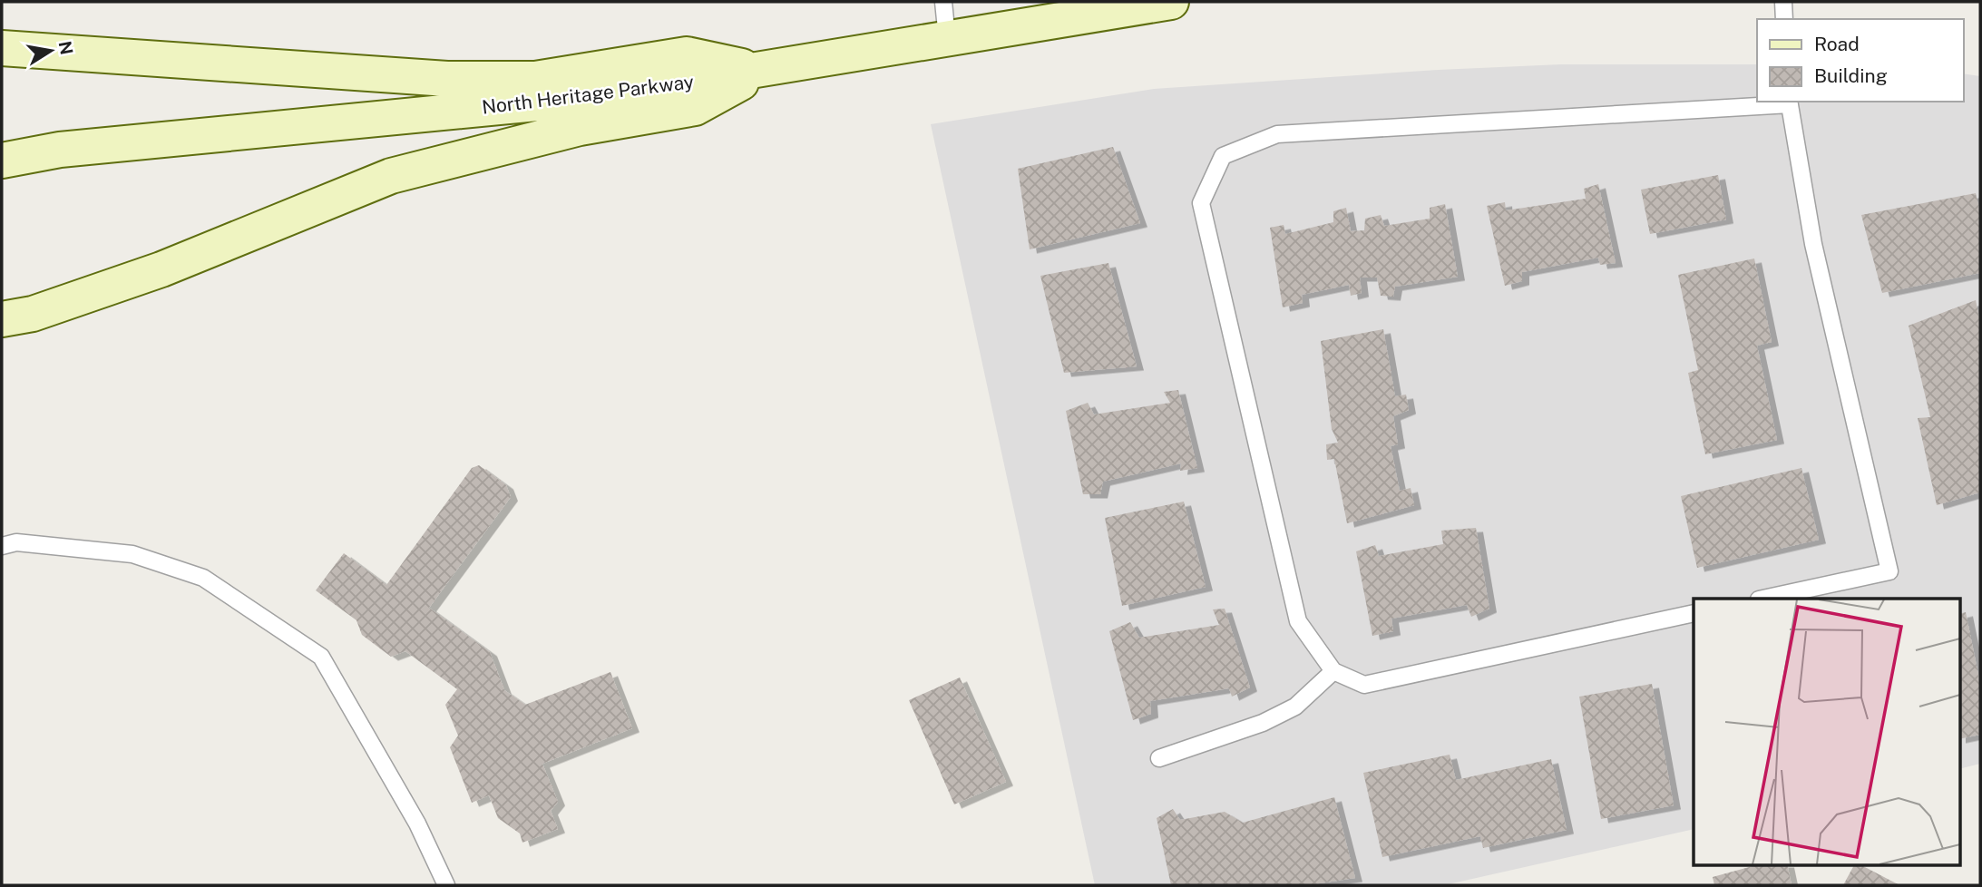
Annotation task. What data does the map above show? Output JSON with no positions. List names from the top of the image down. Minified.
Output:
{"streets":{"main road":["North Heritage Parkway"]},"legend":["Road","Building"],"north":"right"}
